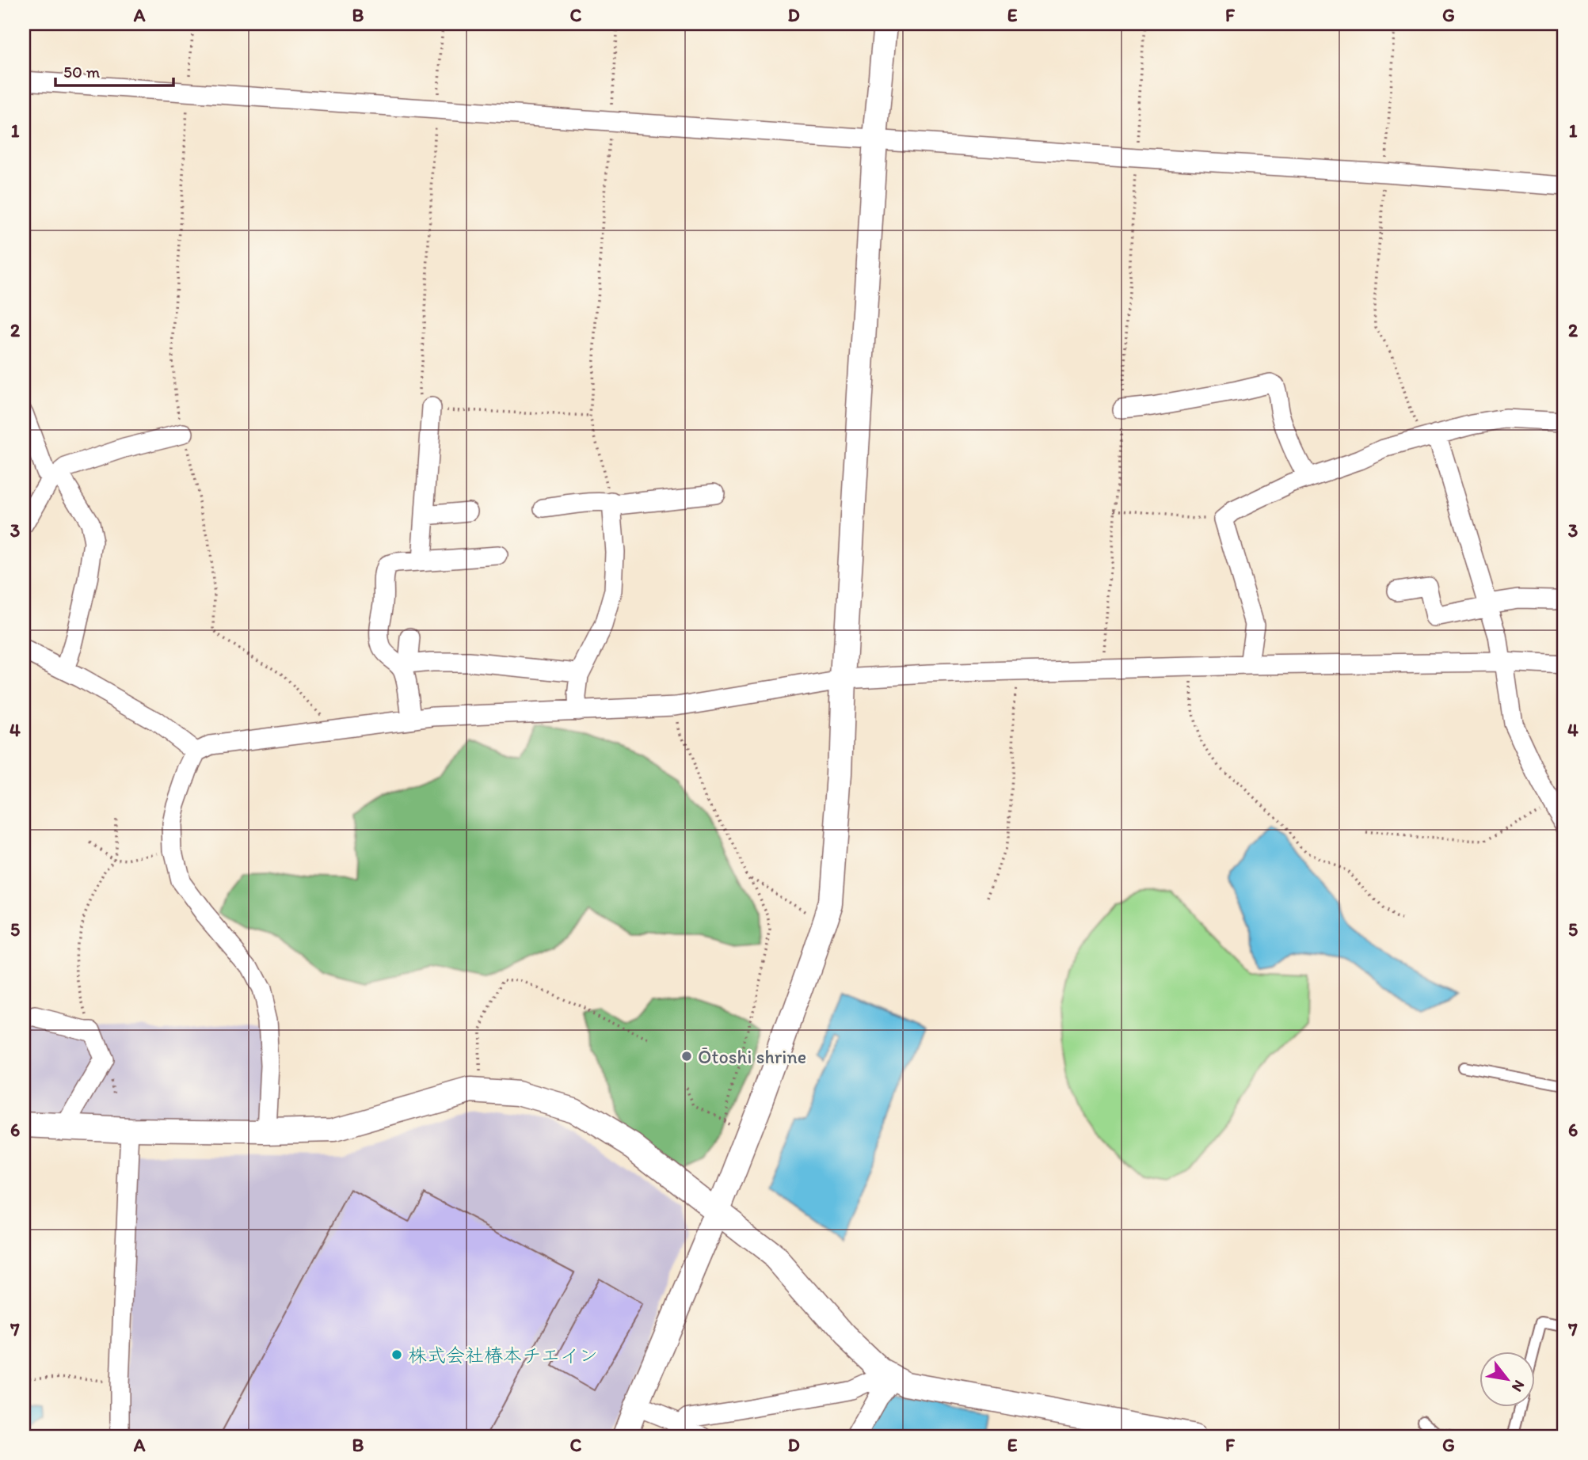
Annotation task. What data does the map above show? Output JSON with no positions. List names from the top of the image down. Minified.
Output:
{"places":["Ōtoshi shrine","株式会社椿本チエイン"],"scale_bar":"50 m","north":"bottom right","grid":{"columns":["A","B","C","D","E","F","G"],"rows":["1","2","3","4","5","6","7"]}}
